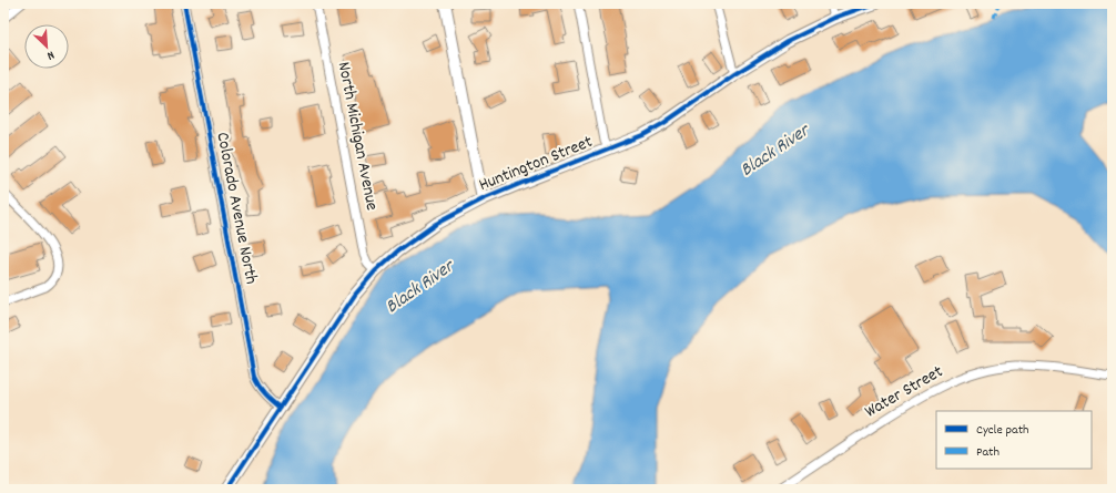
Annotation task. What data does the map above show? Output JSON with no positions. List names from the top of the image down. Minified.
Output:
{"streets":{"street":["North Michigan Avenue","Huntington Street","Colorado Avenue North","Water Street"]},"crossings":[["North Michigan Avenue","Huntington Street"],["Huntington Street","Colorado Avenue North"]],"water":["Black River"],"legend":["Cycle path","Path"],"north":"bottom right"}
